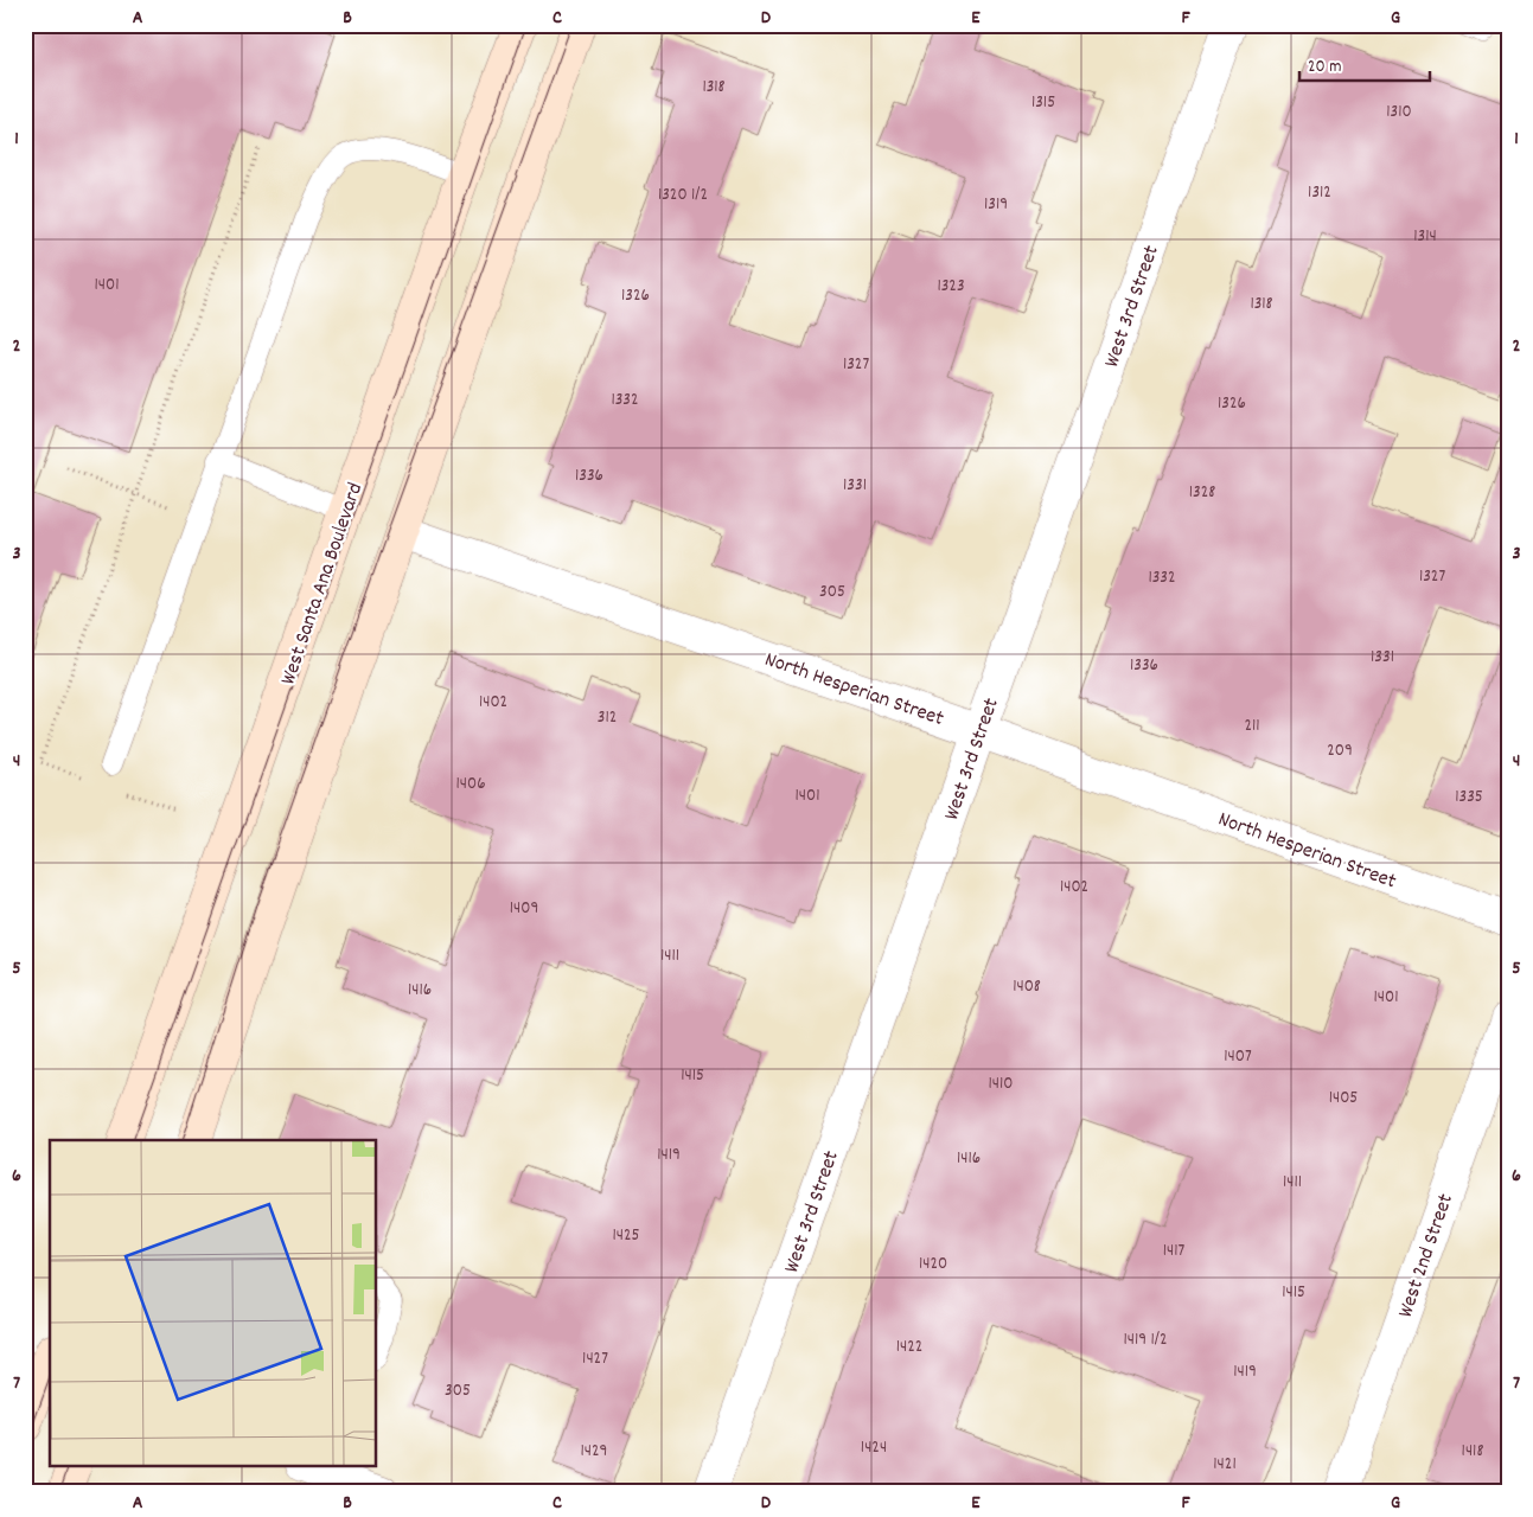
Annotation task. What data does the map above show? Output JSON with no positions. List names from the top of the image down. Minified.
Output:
{"streets":{"main road":["West Santa Ana Boulevard"],"street":["West 3rd Street","North Hesperian Street","West 2nd Street"]},"crossings":[["West 3rd Street","North Hesperian Street"]],"house_numbers":["1318","1315","1310","1312","1320 1/2","1319","1314","1401","1323","1326","1318","1327","1332","1326","1336","1331","1328","1327","1332","305","1331","1336","1402","312","211","209","1406","1401","1335","1402","1409","1411","1408","1416","1401","1407","1415","1410","1405","1419","1416","1411","1425","1417","1420","1415","1419 1/2","1422","1427","1419","305","1424","1429","1418","1421"],"scale_bar":"20 m","grid":{"columns":["A","B","C","D","E","F","G"],"rows":["1","2","3","4","5","6","7"]}}
